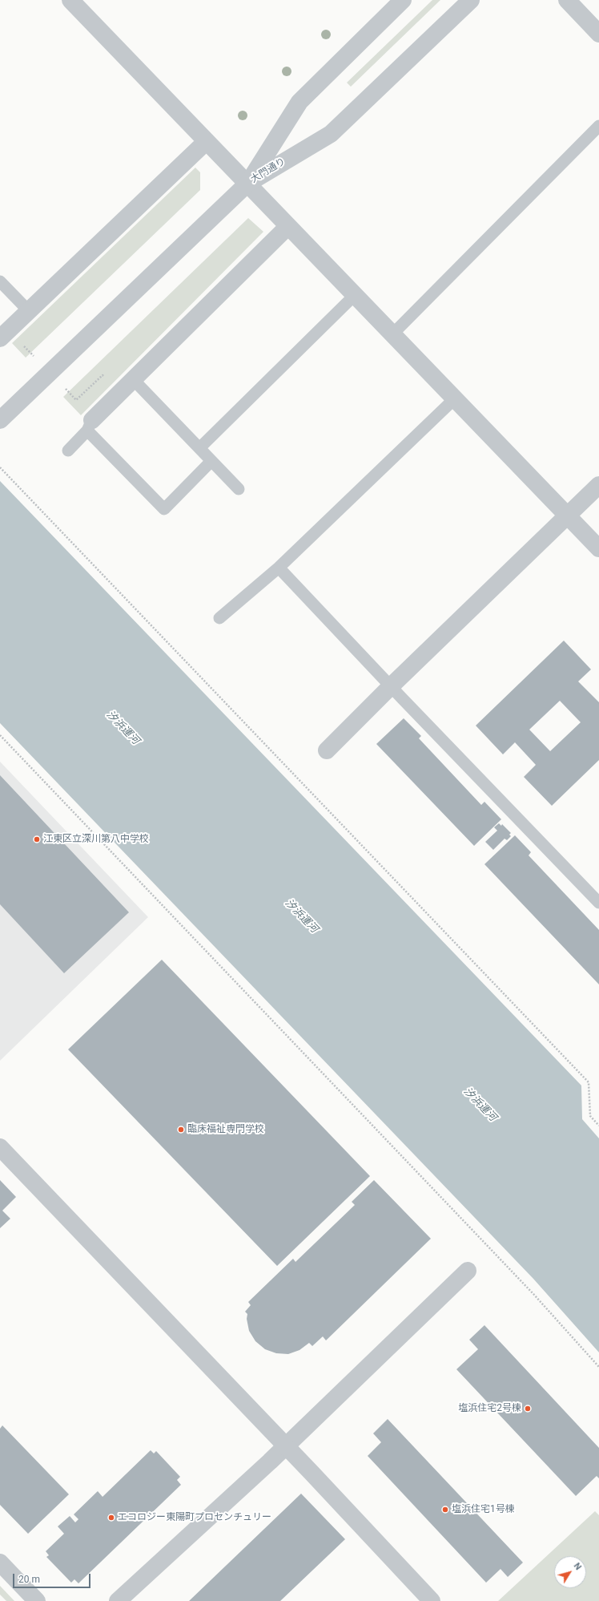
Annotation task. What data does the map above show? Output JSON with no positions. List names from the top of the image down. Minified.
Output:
{"streets":{"street":["大門通り"]},"water":["汐浜運河"],"places":["江東区立深川第八中学校","臨床福祉専門学校","塩浜住宅2号棟","塩浜住宅1号棟","エコロジー東陽町プロセンチュリー"],"scale_bar":"20 m","north":"top right"}
